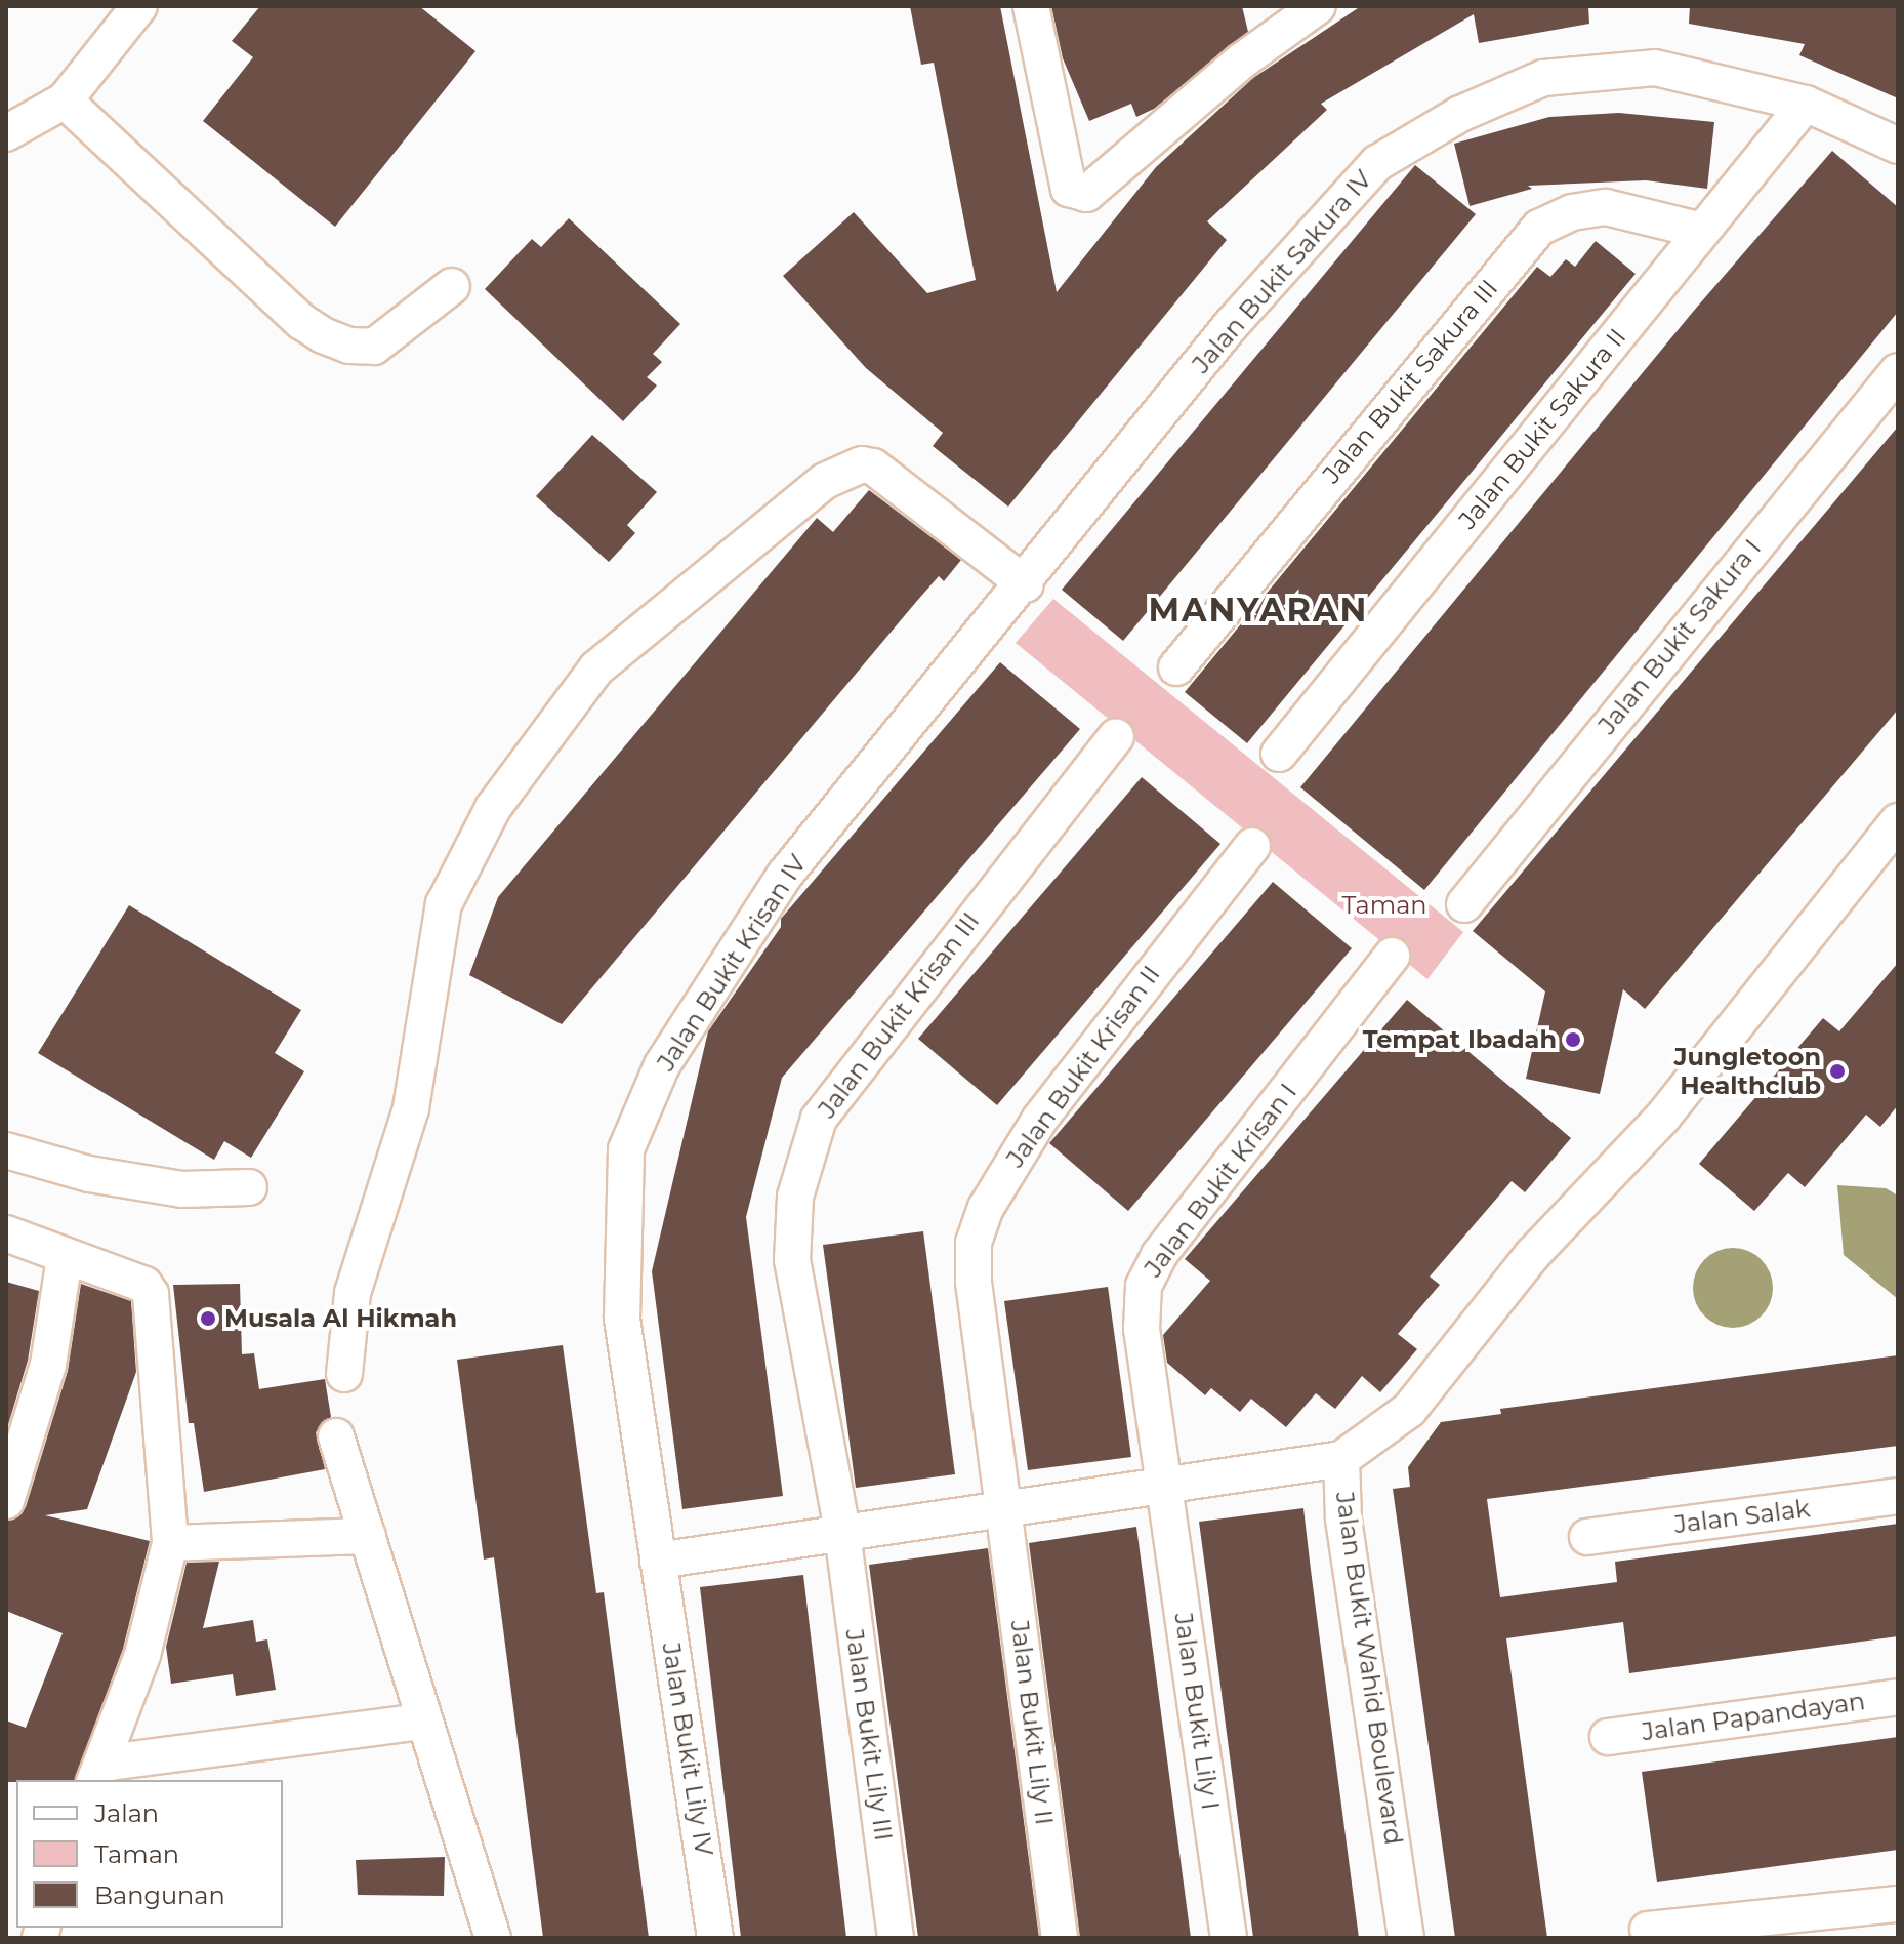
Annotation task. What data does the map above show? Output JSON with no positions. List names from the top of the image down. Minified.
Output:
{"streets":{"street":["Jalan Bukit Sakura IV","Jalan Bukit Sakura III","Jalan Bukit Sakura II","Jalan Bukit Sakura I","Jalan Bukit Krisan IV","Jalan Bukit Krisan III","Jalan Bukit Krisan II","Jalan Bukit Krisan I","Jalan Salak","Jalan Bukit Wahid Boulevard","Jalan Bukit Lily I","Jalan Papandayan","Jalan Bukit Lily II","Jalan Bukit Lily III","Jalan Bukit Lily IV"]},"crossings":[["Jalan Bukit Sakura IV","Jalan Bukit Sakura II"],["Jalan Bukit Sakura IV","Jalan Bukit Krisan IV"],["Jalan Bukit Sakura III","Jalan Bukit Sakura II"],["Jalan Bukit Krisan IV","Jalan Bukit Lily IV"],["Jalan Bukit Krisan III","Jalan Bukit Lily III"],["Jalan Bukit Krisan II","Jalan Bukit Lily II"],["Jalan Bukit Krisan I","Jalan Bukit Lily I"]],"districts":["MANYARAN"],"parks":["Taman"],"places":["Tempat Ibadah","Jungletoon Healthclub","Musala Al Hikmah"],"legend":["Jalan","Taman","Bangunan"]}
